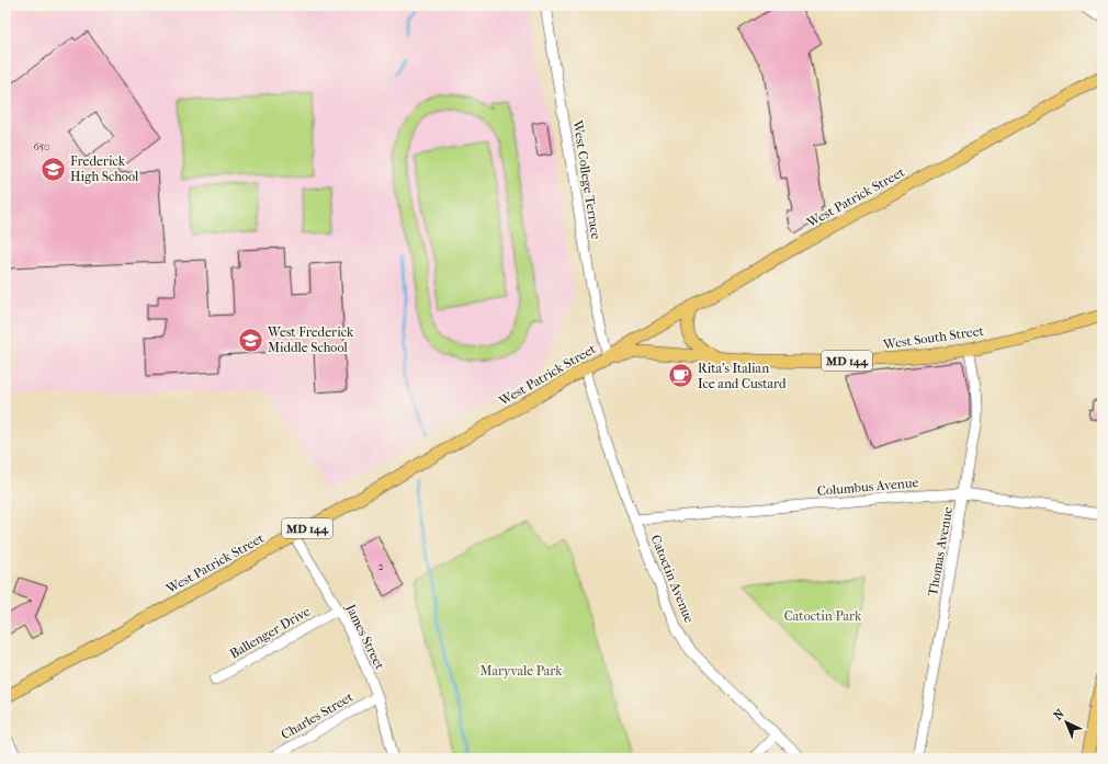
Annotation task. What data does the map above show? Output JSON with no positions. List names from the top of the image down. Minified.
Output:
{"streets":{"main road":["West Patrick Street","West South Street","MD 144"],"street":["West College Terrace","Columbus Avenue","Thomas Avenue","Catoctin Avenue","Ballenger Drive","James Street","Charles Street"]},"crossings":[["West College Terrace","West Patrick Street"],["West College Terrace","West South Street"],["West Patrick Street","West South Street"],["West Patrick Street","Catoctin Avenue"],["West Patrick Street","James Street"],["West South Street","Thomas Avenue"],["Columbus Avenue","Thomas Avenue"],["Columbus Avenue","Catoctin Avenue"],["Ballenger Drive","James Street"],["James Street","Charles Street"]],"parks":["Catoctin Park","Maryvale Park"],"places":{"school or university":["Frederick High School","West Frederick Middle School"],"cafe":["Rita's Italian Ice and Custard"]},"house_numbers":["650","2"],"north":"top left"}
